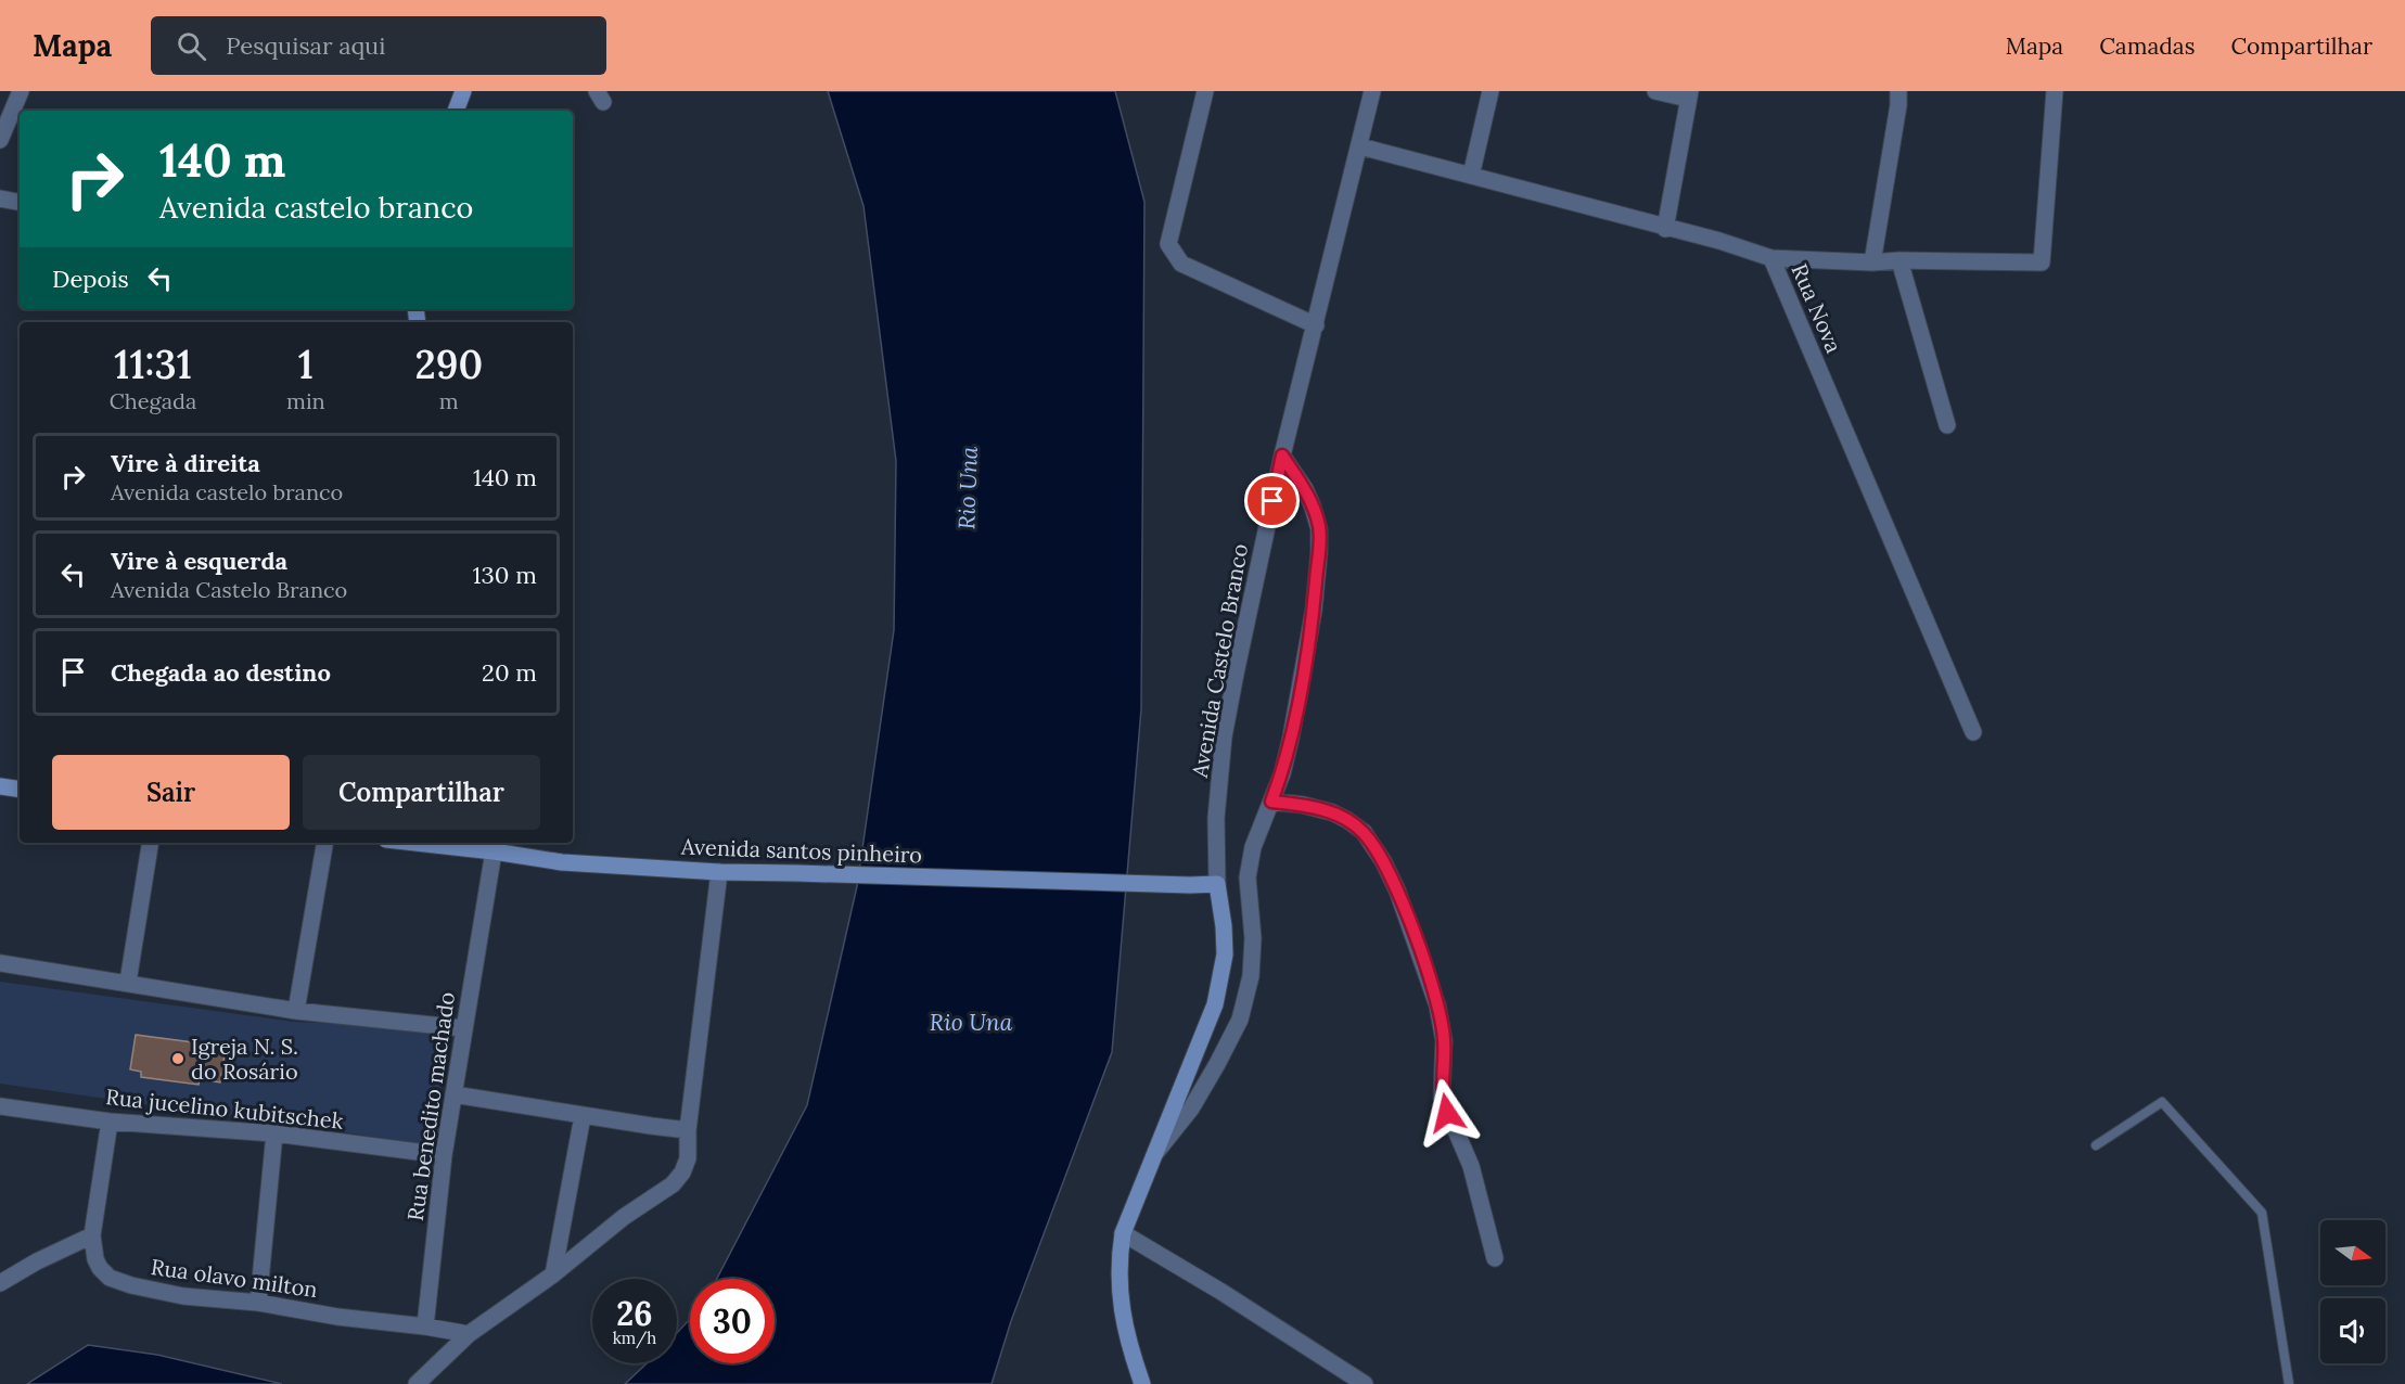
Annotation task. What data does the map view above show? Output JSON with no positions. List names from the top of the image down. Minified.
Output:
{"streets":{"street":["Rua Nova","Avenida Castelo Branco","Avenida santos pinheiro","Rua benedito machado","Rua jucelino kubitschek","Rua olavo milton"]},"crossings":[["Rua Nova","Avenida Castelo Branco"],["Avenida Castelo Branco","Avenida santos pinheiro"],["Avenida santos pinheiro","Rua benedito machado"],["Rua benedito machado","Rua jucelino kubitschek"],["Rua benedito machado","Rua olavo milton"],["Rua jucelino kubitschek","Rua olavo milton"]],"water":["Rio Una"],"places":["Igreja N. S. do Rosário"],"north":"right","page":{"header":"Mapa","search":"Pesquisar aqui","nav":["Mapa","Camadas","Compartilhar"],"turn":["140 m","Avenida castelo branco"],"then":"Depois","eta":["11:31","Chegada","1","min","290","m"],"list":[{"name":"Vire à direita","note":"Avenida castelo branco","value":"140 m"},{"name":"Vire à esquerda","note":"Avenida Castelo Branco","value":"130 m"},{"name":"Chegada ao destino","value":"20 m"}],"buttons":["Sair","Compartilhar"],"speed":"26 km/h","limit":"30"}}
